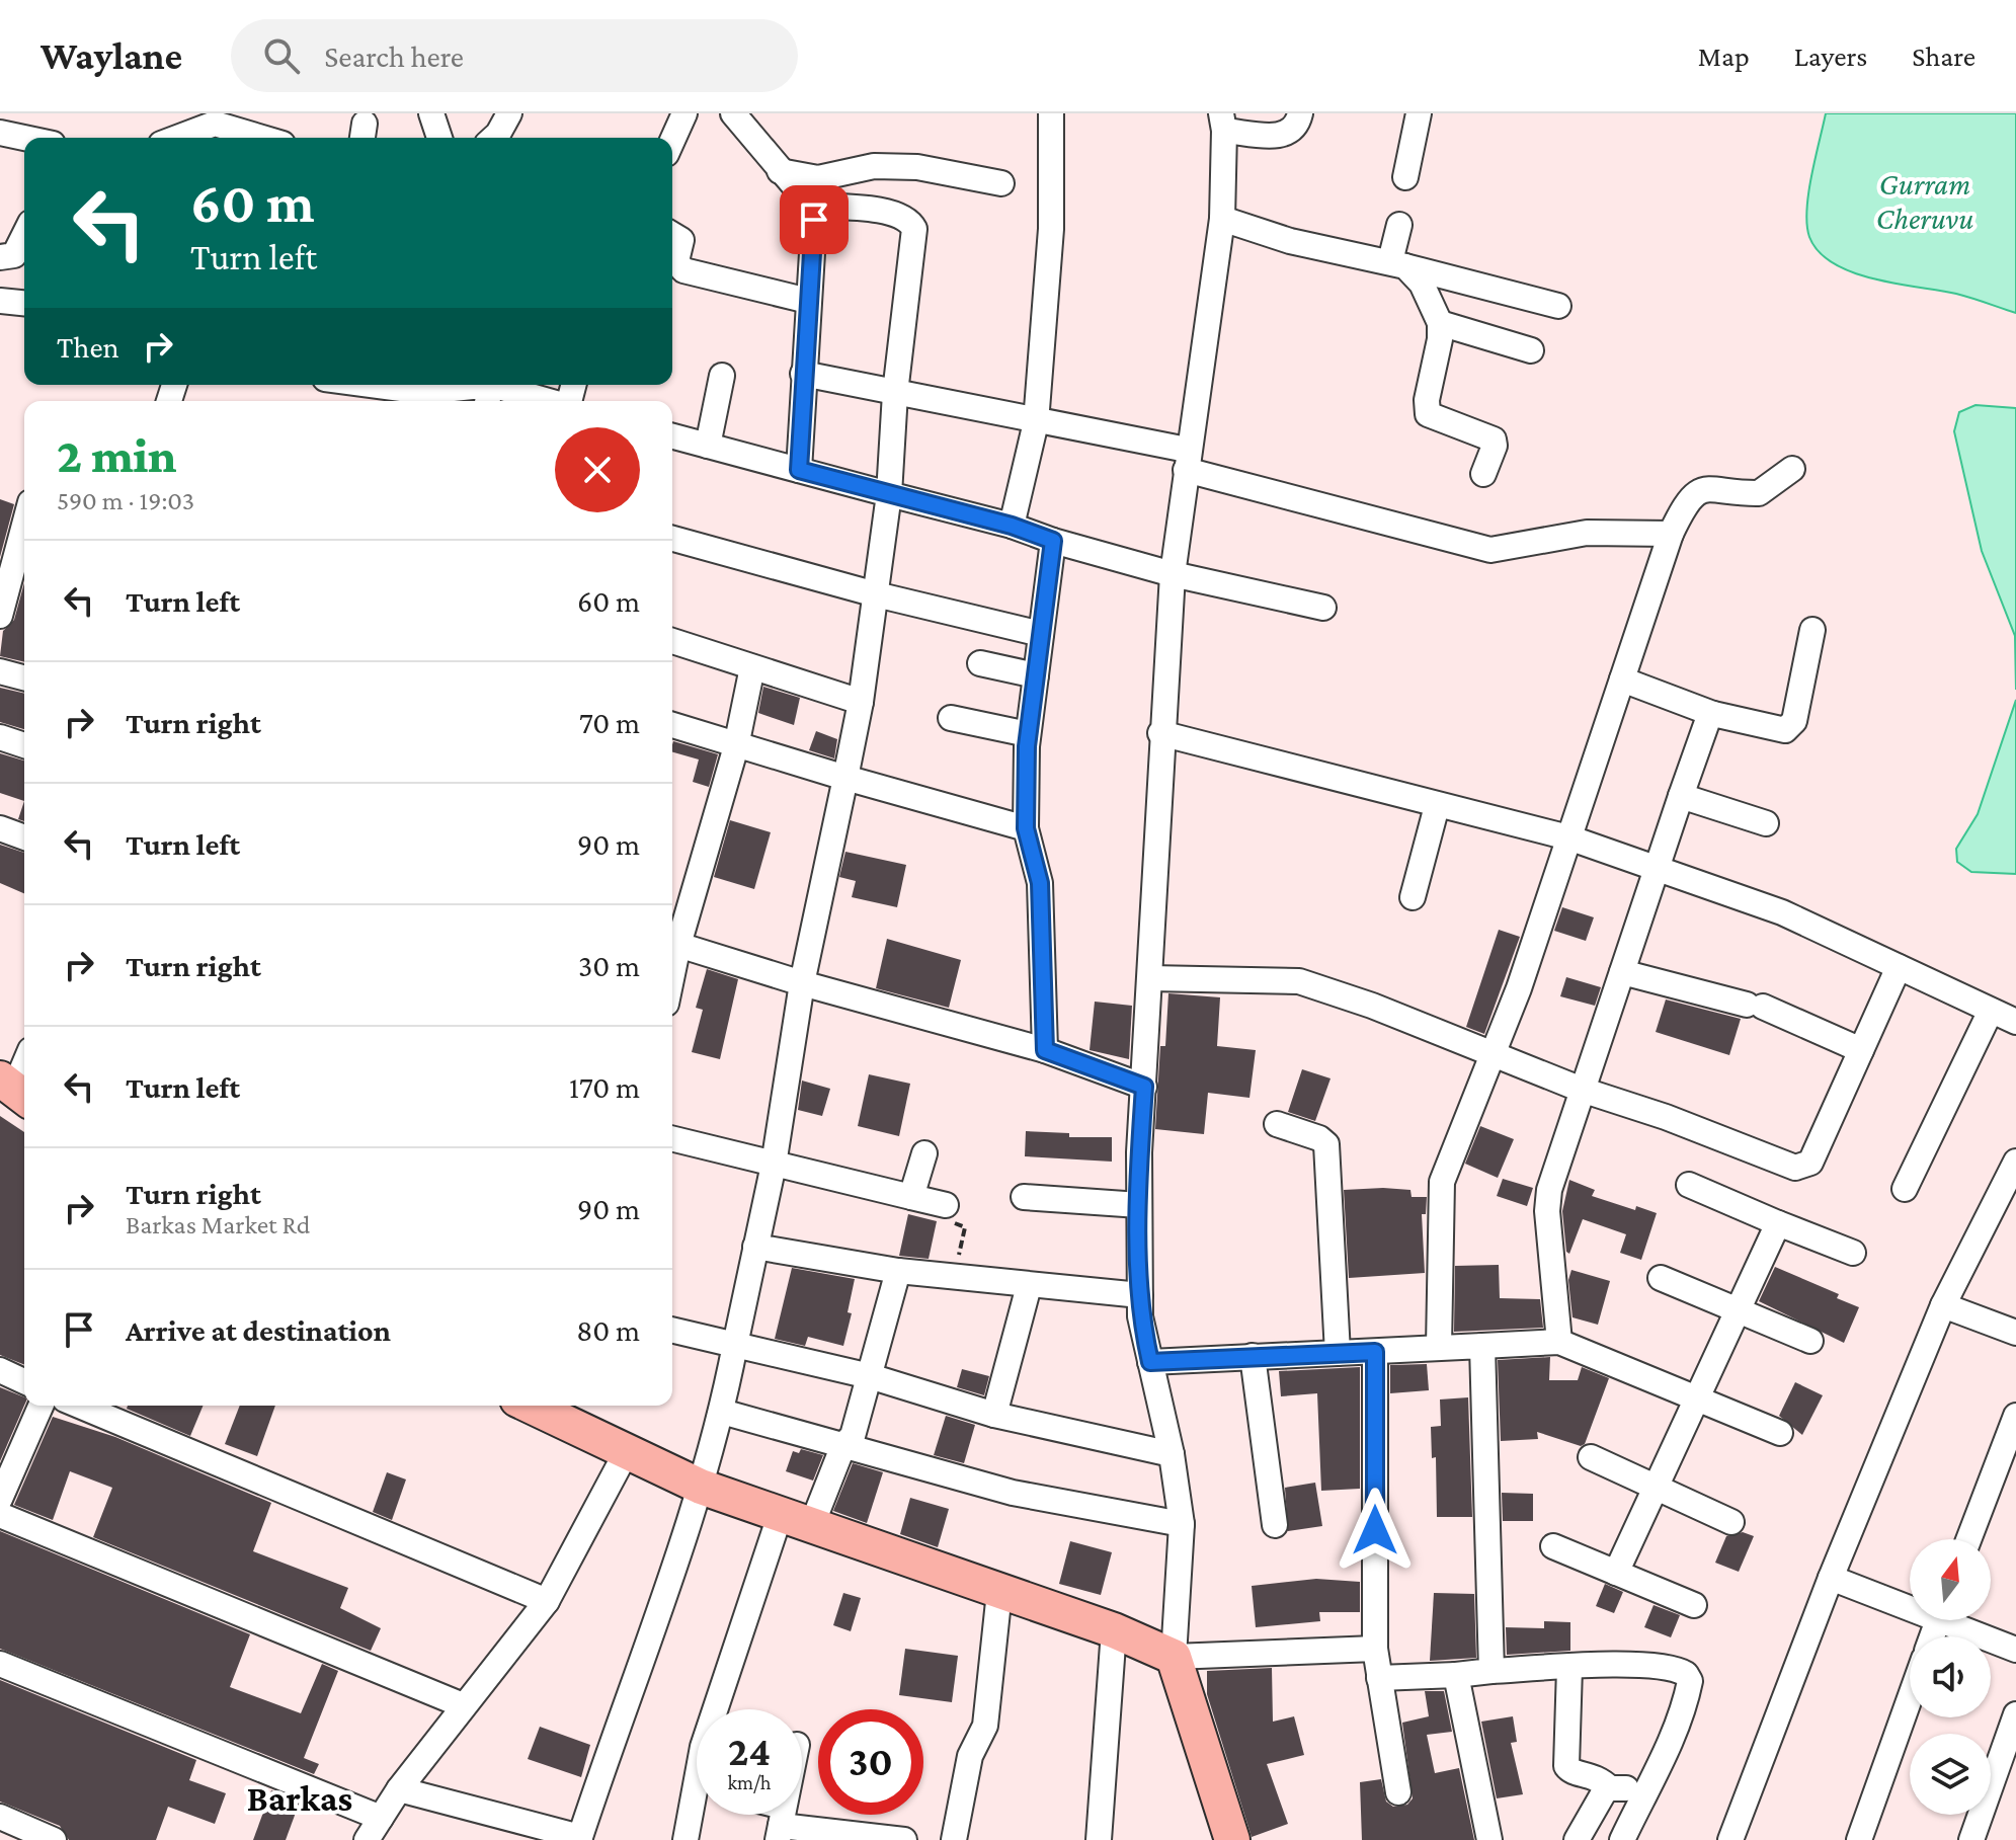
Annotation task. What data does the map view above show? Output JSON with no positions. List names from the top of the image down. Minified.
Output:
{"districts":["Barkas"],"water":["Gurram Cheruvu"],"north":"top","page":{"header":"Waylane","search":"Search here","nav":["Map","Layers","Share"],"turn":["60 m","Turn left"],"then":"Then","heading":["2 min","590 m · 19:03"],"list":[{"name":"Turn left","value":"60 m"},{"name":"Turn right","value":"70 m"},{"name":"Turn left","value":"90 m"},{"name":"Turn right","value":"30 m"},{"name":"Turn left","value":"170 m"},{"name":"Turn right","note":"Barkas Market Rd","value":"90 m"},{"name":"Arrive at destination","value":"80 m"}],"speed":"24 km/h","limit":"30"}}
